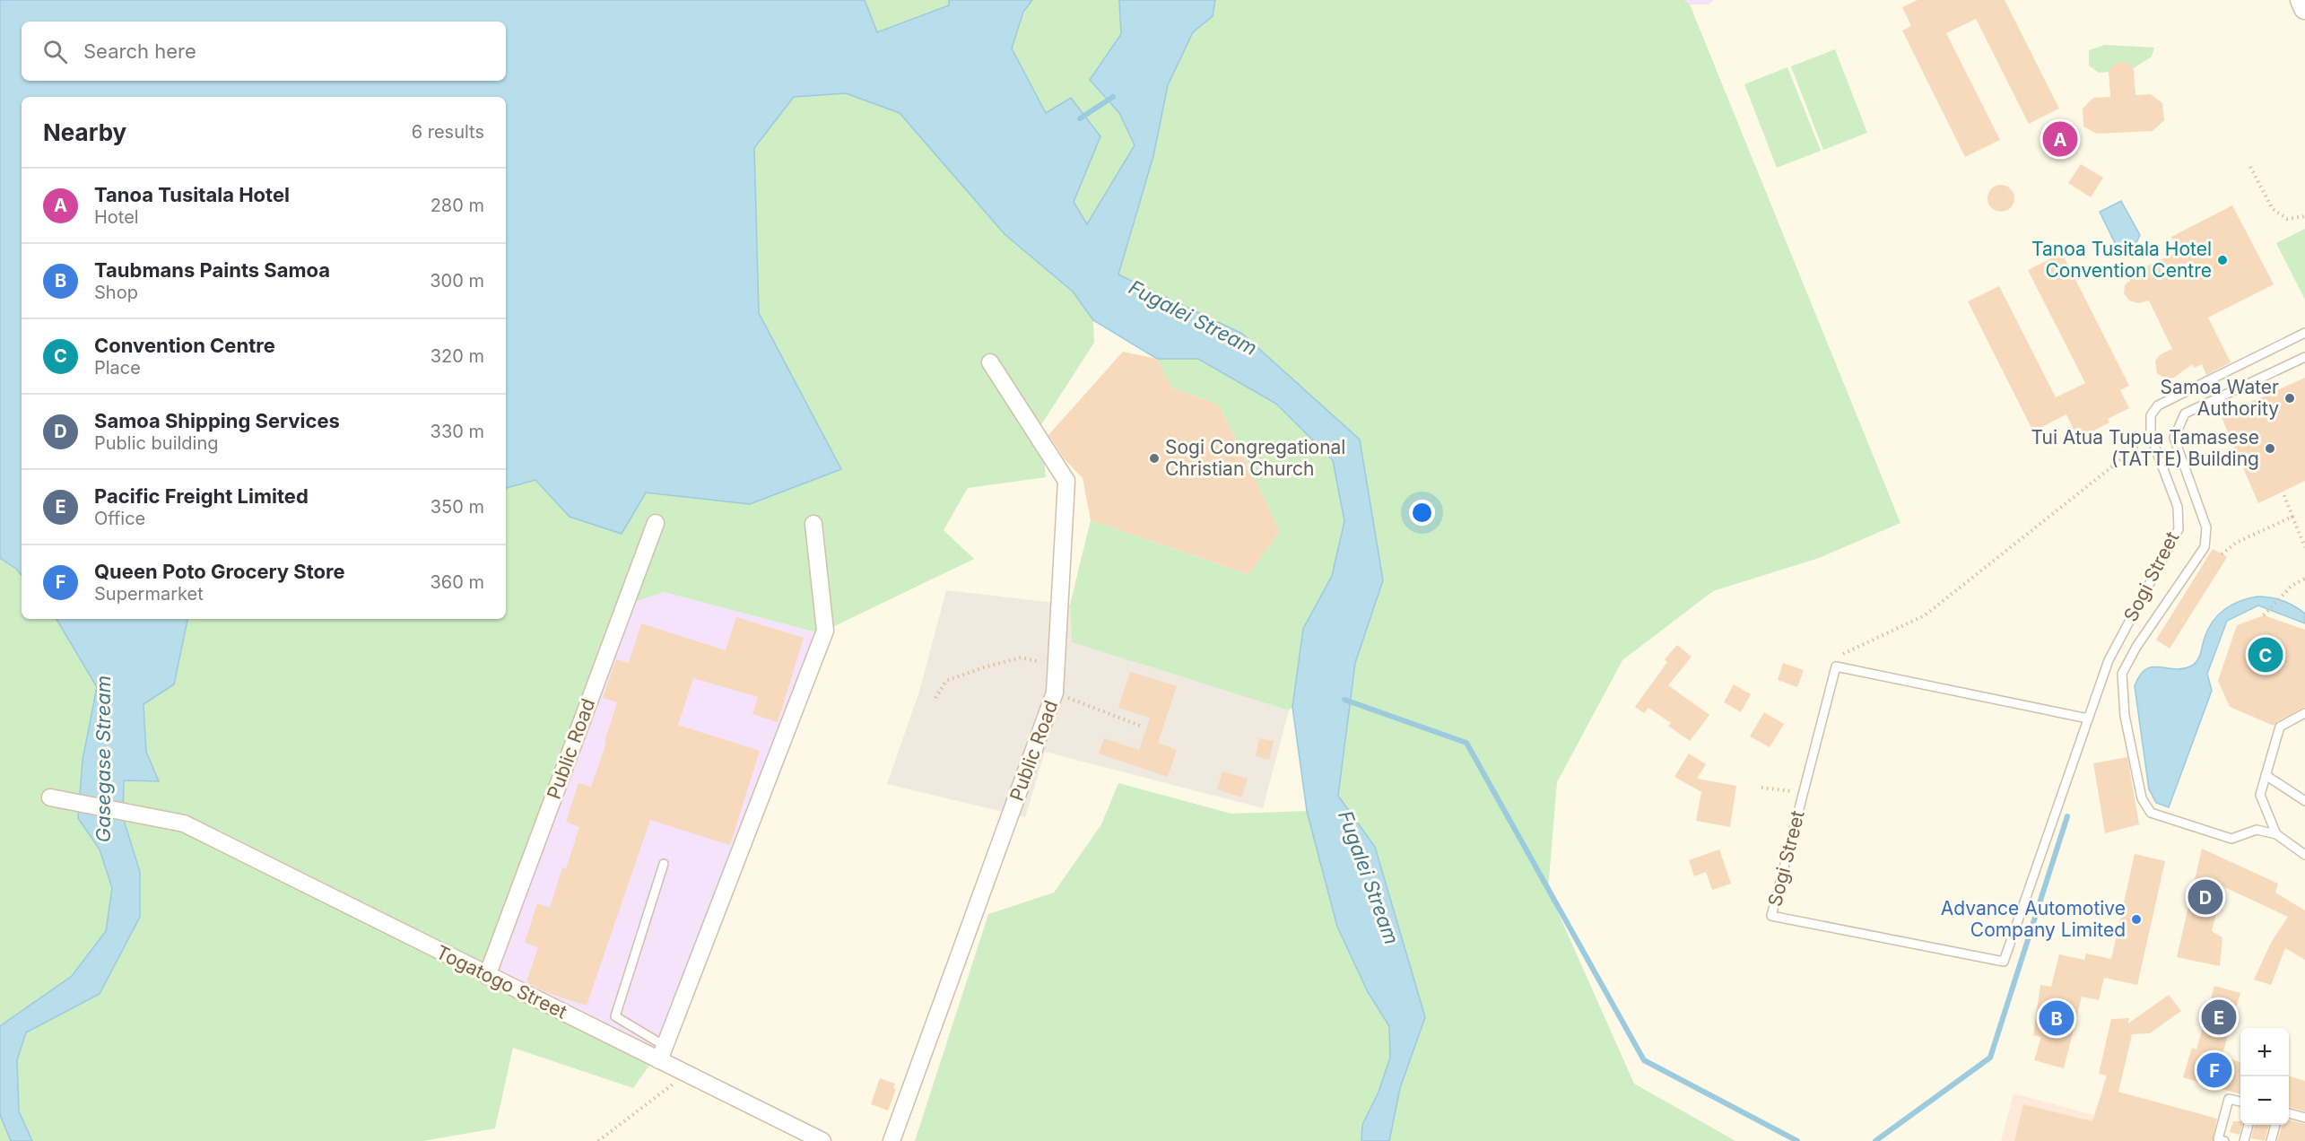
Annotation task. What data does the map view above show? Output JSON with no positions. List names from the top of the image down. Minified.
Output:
{"streets":{"street":["Public Road","Togatogo Street"],"lane":["Sogi Street"]},"crossings":[["Public Road","Togatogo Street"]],"water":["Fugalei Stream","Gasegase Stream"],"places":["Tanoa Tusitala Hotel Convention Centre","Samoa Water Authority","Tui Atua Tupua Tamasese (TATTE) Building","Sogi Congregational Christian Church","Advance Automotive Company Limited"],"page":{"search":"Search here","heading":["Nearby","6 results"],"pins":["A","C","D","E","B","F"],"list":[{"mark":"A","name":"Tanoa Tusitala Hotel","note":"Hotel","value":"280 m"},{"mark":"B","name":"Taubmans Paints Samoa","note":"Shop","value":"300 m"},{"mark":"C","name":"Convention Centre","note":"Place","value":"320 m"},{"mark":"D","name":"Samoa Shipping Services","note":"Public building","value":"330 m"},{"mark":"E","name":"Pacific Freight Limited","note":"Office","value":"350 m"},{"mark":"F","name":"Queen Poto Grocery Store","note":"Supermarket","value":"360 m"}],"map_buttons":["+","−"]}}
